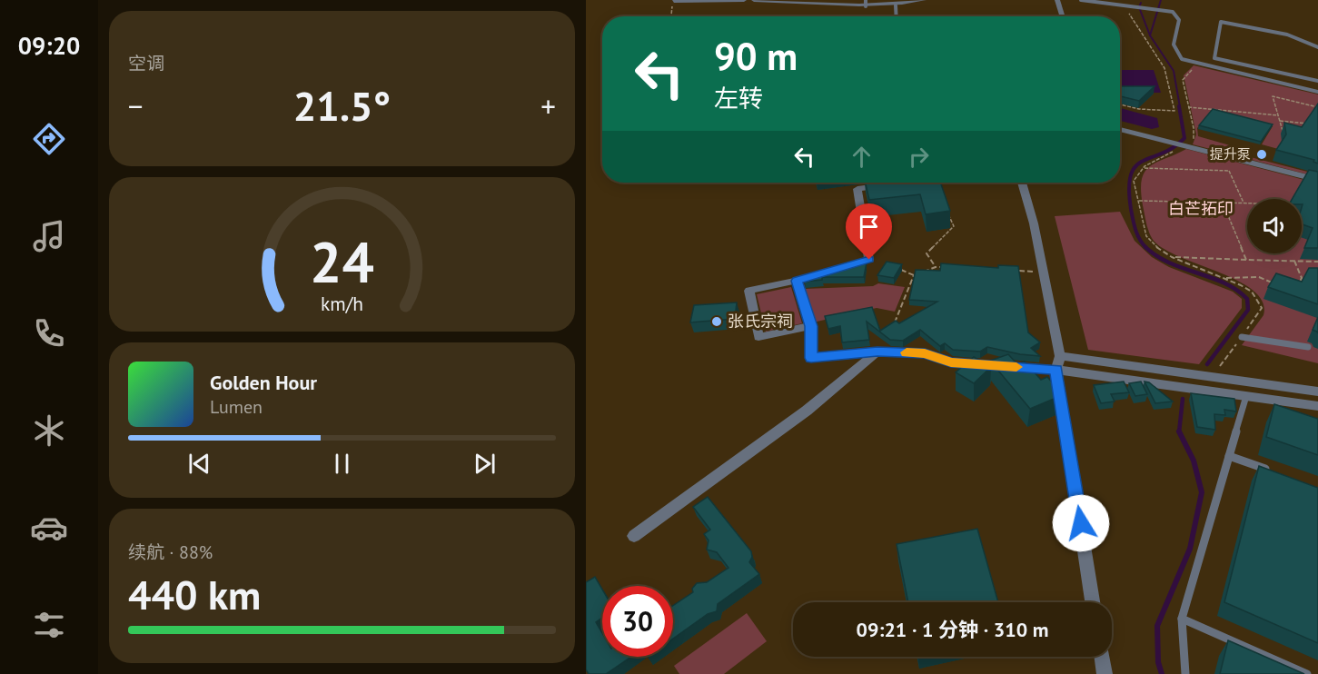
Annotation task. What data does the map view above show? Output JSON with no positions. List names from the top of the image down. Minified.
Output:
{"parks":["白芒拓印"],"places":["提升泵","张氏宗祠"],"page":{"tabs":"09:20","tile":["空调",["续航 · 88%","440 km"]],"turn":["90 m","左转"],"heat":["−","21.5°","+"],"song":["Golden Hour","Lumen"],"limit":"30","trip":"09:21 · 1 分钟 · 310 m","gauge":["24","km/h"]}}
